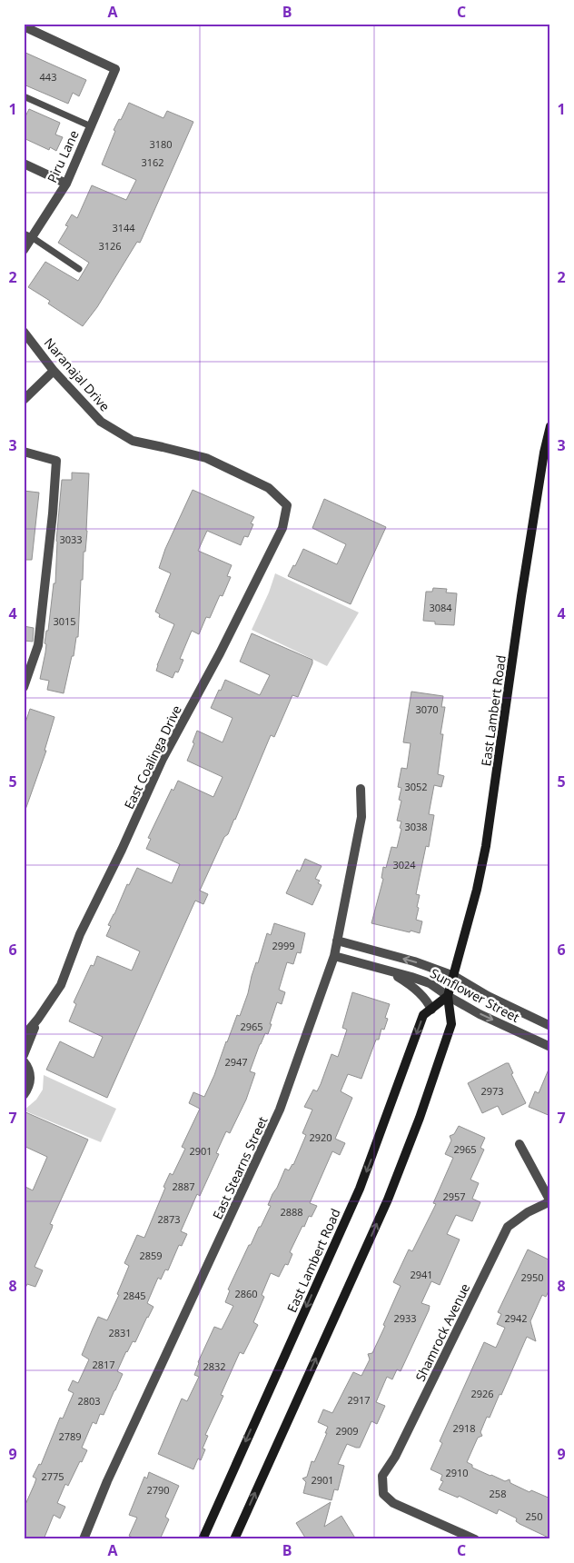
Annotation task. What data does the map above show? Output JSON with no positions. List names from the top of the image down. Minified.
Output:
{"streets":{"main road":["East Lambert Road"],"street":["Piru Lane","Naranajal Drive","East Coalinga Drive","Sunflower Street","East Stearns Street","Shamrock Avenue"]},"crossings":[["Naranajal Drive","East Coalinga Drive"],["East Lambert Road","Sunflower Street"],["Sunflower Street","East Stearns Street"]],"house_numbers":["443","3180","3162","3144","3126","3033","3084","3015","3070","3052","3038","3024","2999","2965","2947","2973","2920","2965","2901","2887","2957","2888","2873","2859","2941","2950","2860","2845","2933","2942","2831","2817","2832","2926","2917","2803","2918","2909","2789","2910","2775","2901","2790","258","250"],"grid":{"columns":["A","B","C"],"rows":["1","2","3","4","5","6","7","8","9"]}}
